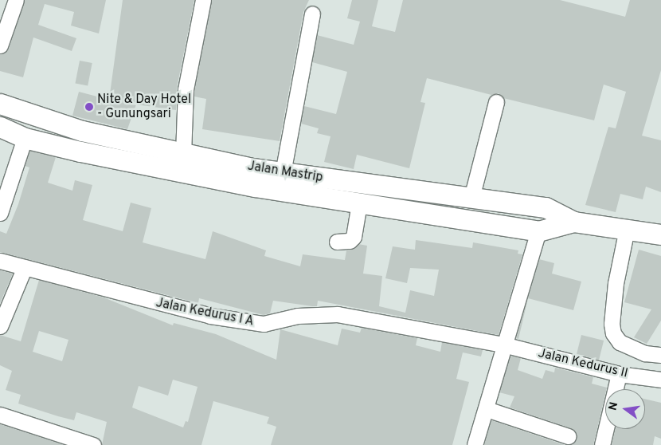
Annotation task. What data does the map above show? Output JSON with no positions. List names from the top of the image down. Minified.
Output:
{"streets":{"main road":["Jalan Mastrip"],"street":["Jalan Kedurus I A","Jalan Kedurus II"]},"crossings":[["Jalan Kedurus I A","Jalan Kedurus II"]],"places":["Nite & Day Hotel - Gunungsari"],"north":"left"}
